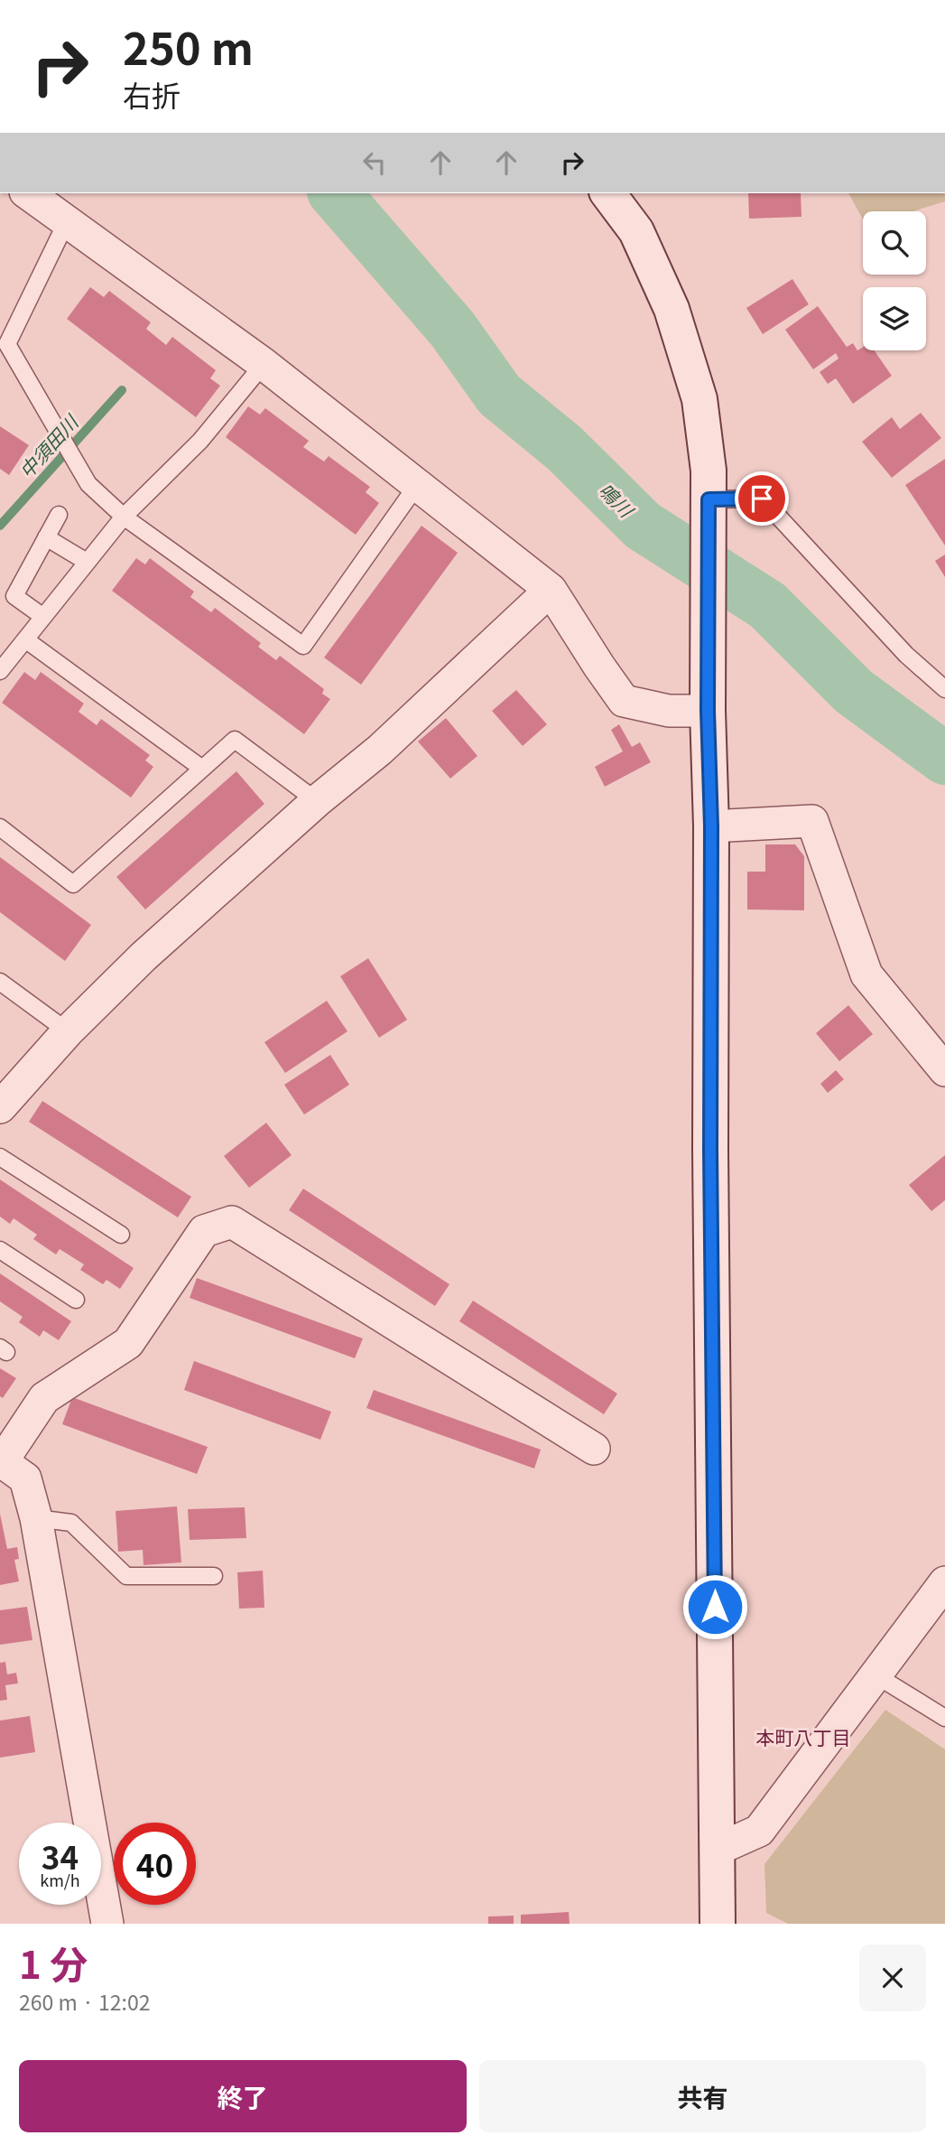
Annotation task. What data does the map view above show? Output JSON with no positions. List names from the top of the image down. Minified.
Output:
{"districts":["本町八丁目"],"water":["中須田川","鳴川"],"page":{"turn":["250 m","右折"],"speed":"34 km/h","limit":"40","heading":["1 分","260 m · 12:02"],"buttons":["終了","共有"]}}
